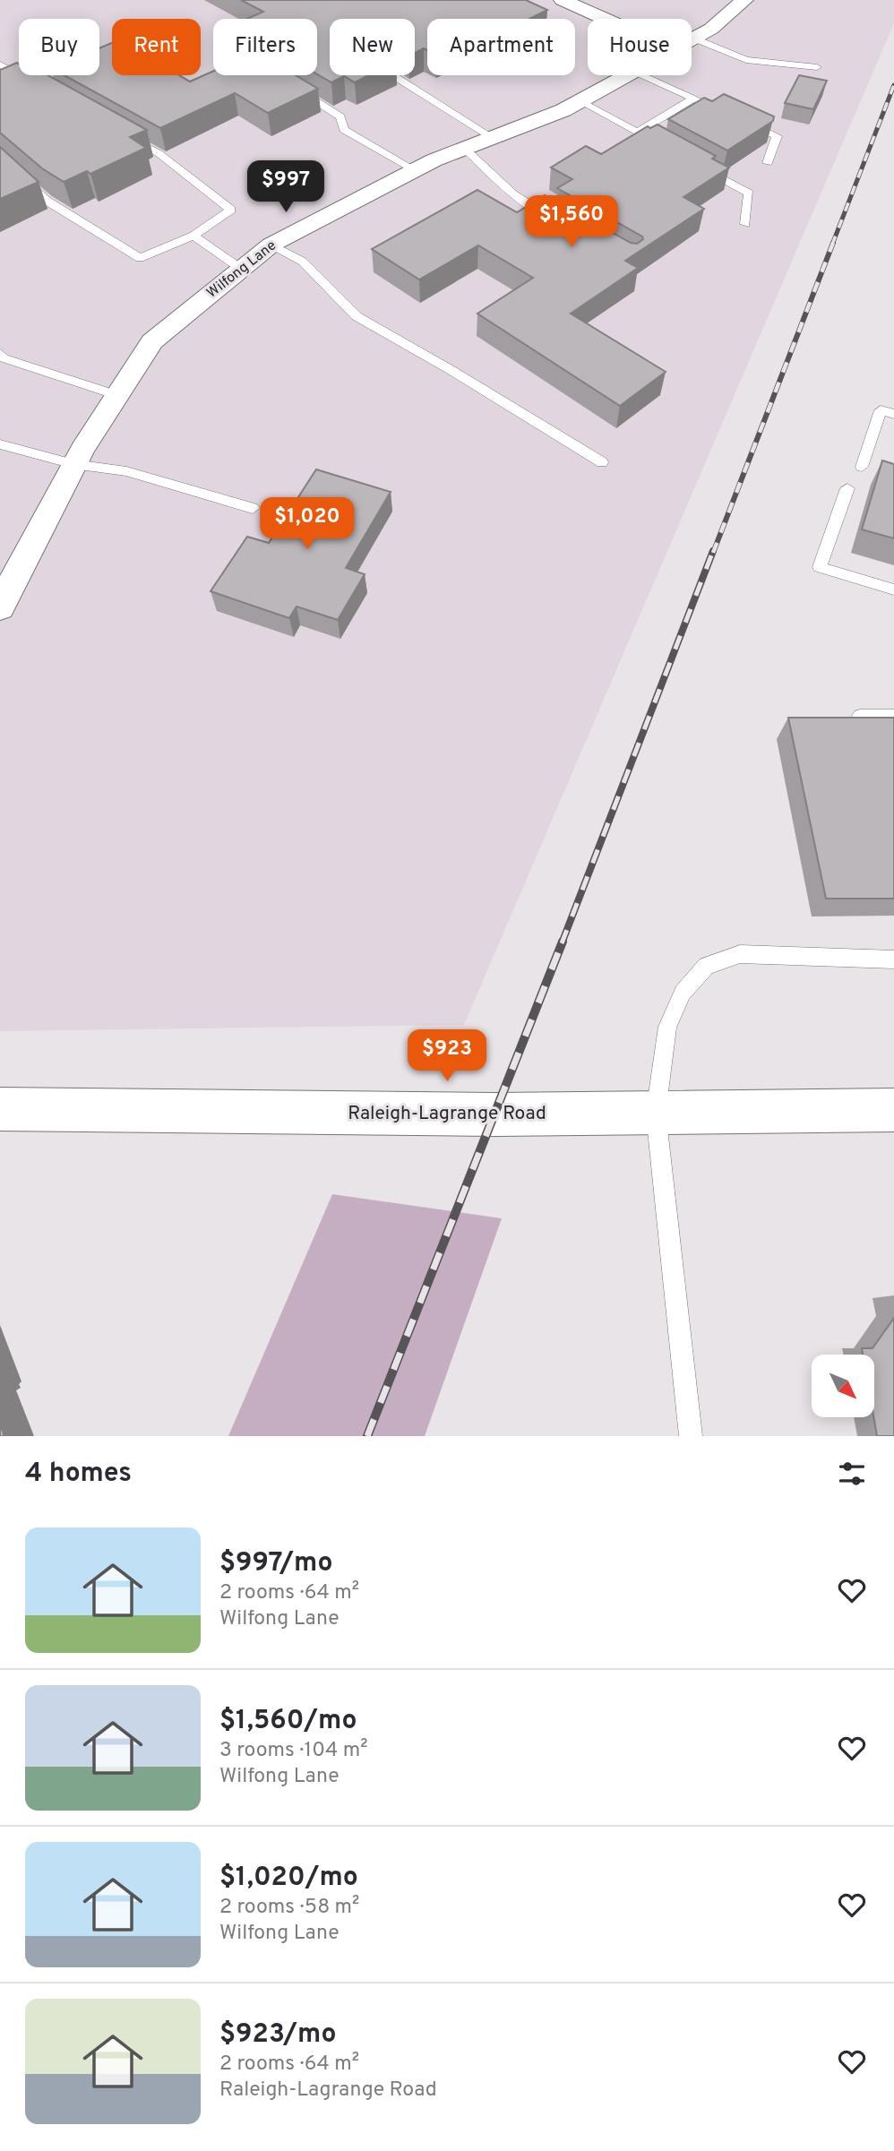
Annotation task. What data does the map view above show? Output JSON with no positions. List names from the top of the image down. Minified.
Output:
{"streets":{"main road":["Raleigh-Lagrange Road"],"street":["Wilfong Lane"]},"north":"bottom right","page":{"chip":["Buy","Rent","Filters","New","Apartment","House"],"price":["$997","$1,560","$1,020","$923"],"heading":"4 homes","list":[{"name":"$997/mo","note":"2 rooms · 64 m² · Wilfong Lane"},{"name":"$1,560/mo","note":"3 rooms · 104 m² · Wilfong Lane"},{"name":"$1,020/mo","note":"2 rooms · 58 m² · Wilfong Lane"},{"name":"$923/mo","note":"2 rooms · 64 m² · Raleigh-Lagrange Road"}]}}
